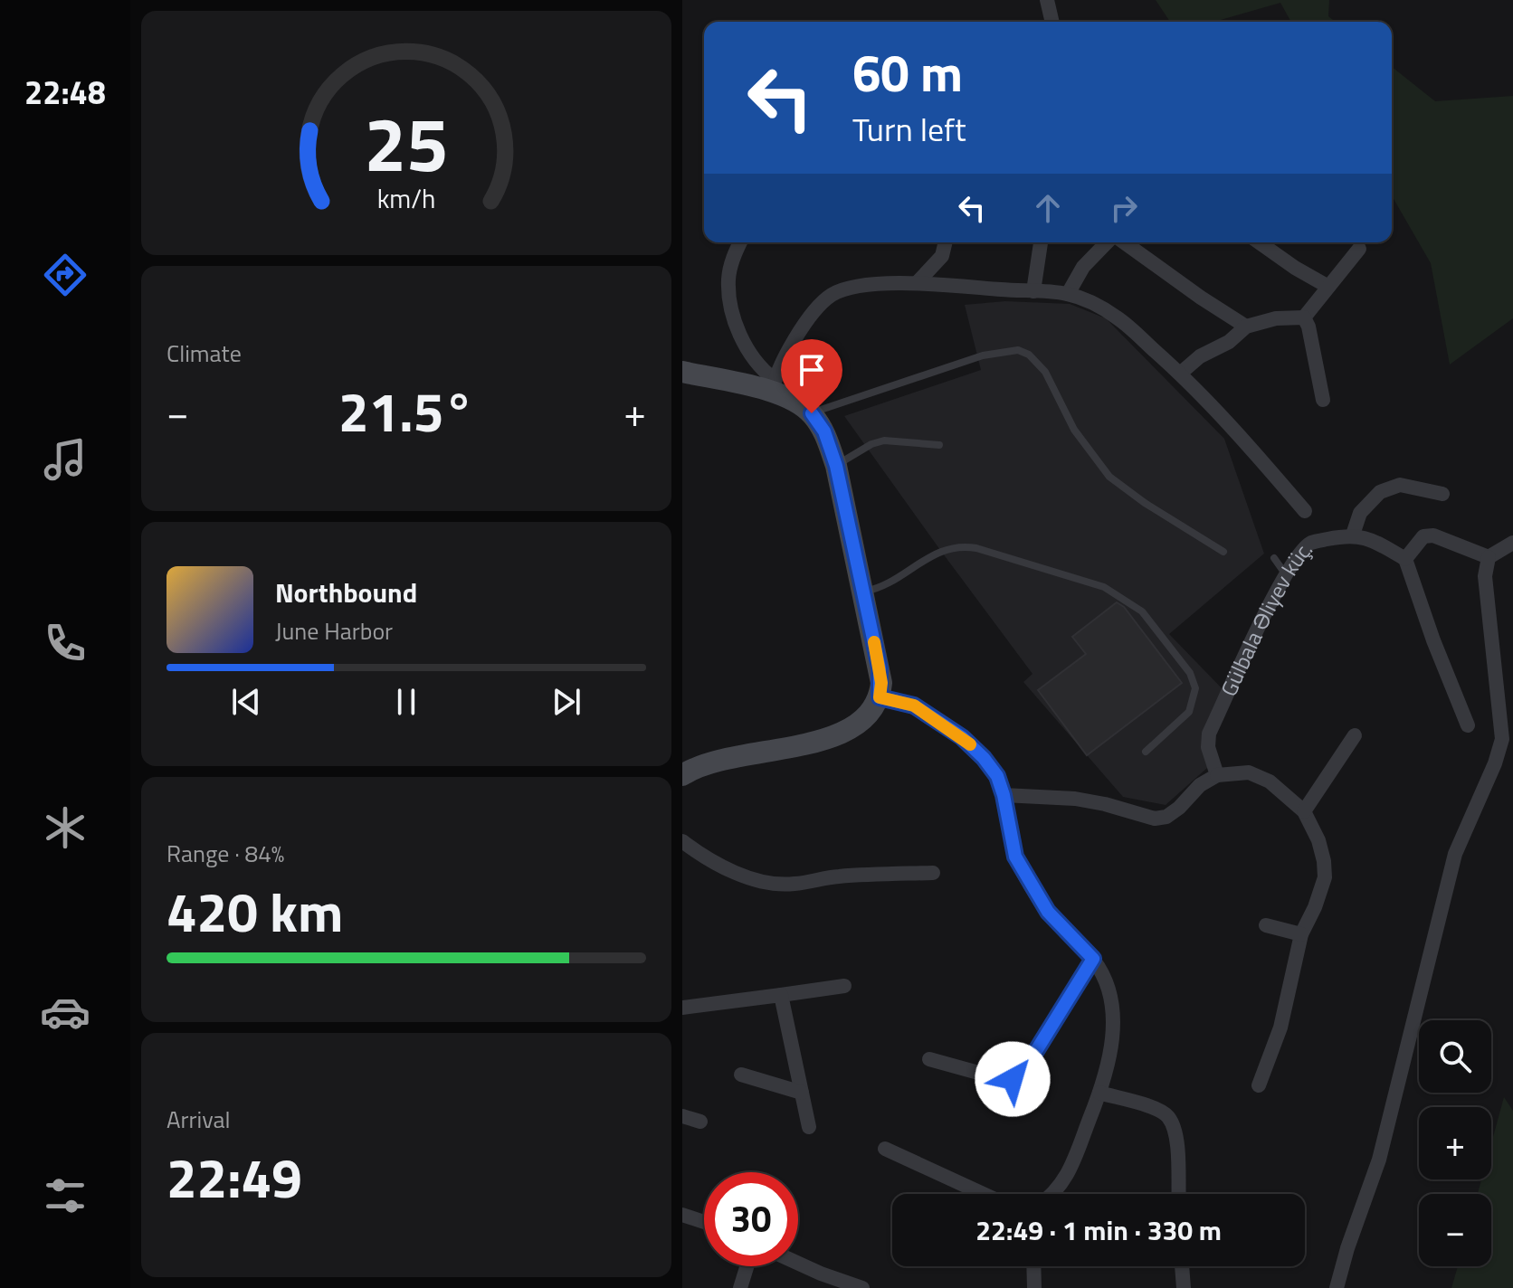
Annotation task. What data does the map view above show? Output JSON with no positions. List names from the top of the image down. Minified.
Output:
{"streets":{"street":["Gülbala Əliyev küç."]},"page":{"tabs":"22:48","turn":["60 m","Turn left"],"tile":["Climate",["Range · 84%","420 km"],["Arrival","22:49"]],"heat":["−","21.5°","+"],"song":["Northbound","June Harbor"],"map_buttons":["+","−"],"limit":"30","trip":"22:49 · 1 min · 330 m","gauge":["25","km/h"]}}
